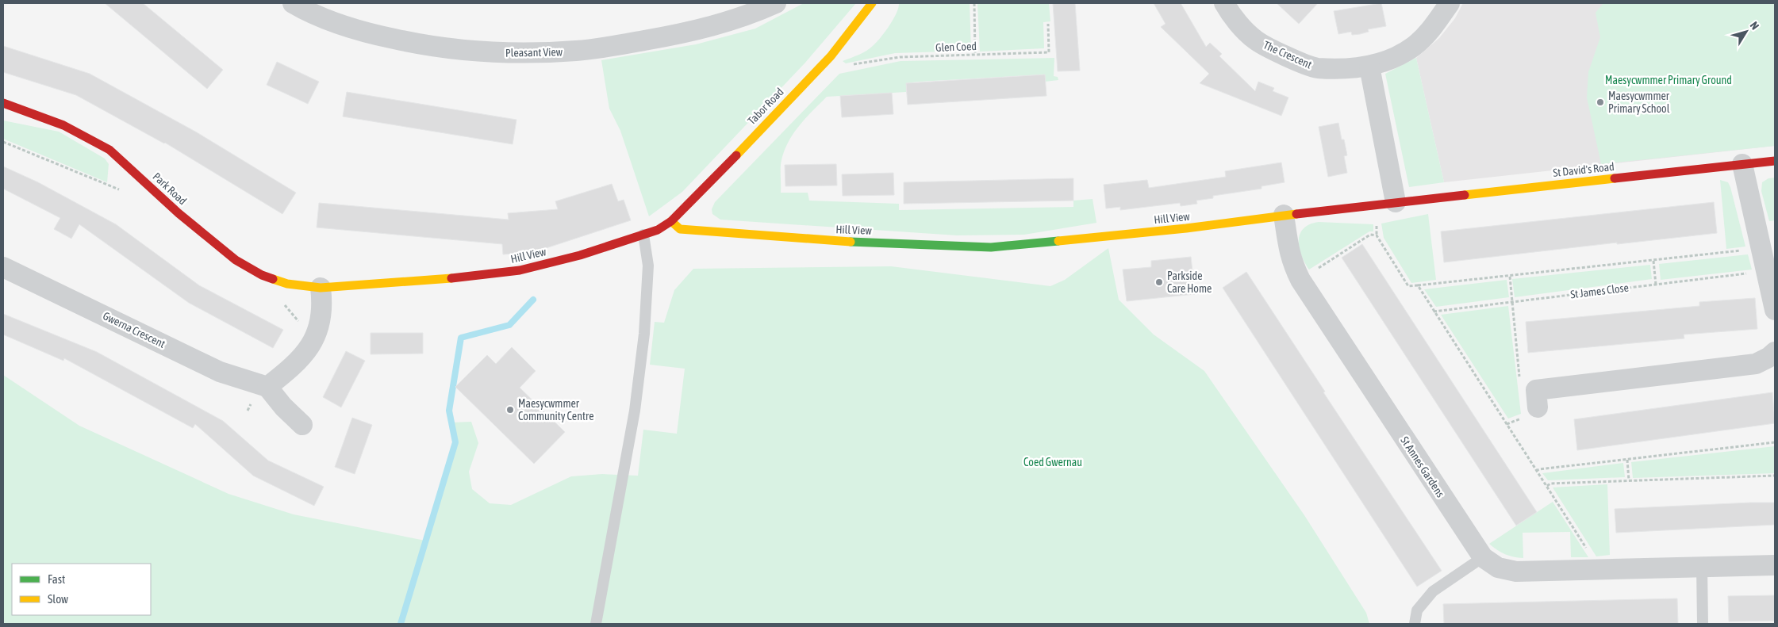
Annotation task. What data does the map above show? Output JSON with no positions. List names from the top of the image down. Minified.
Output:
{"streets":{"street":["Pleasant View","The Crescent","Tabor Road","St David's Road","Park Road","Hill View","Gwerna Crescent","St Annes Gardens"],"path":["Glen Coed","St James Close"]},"crossings":[["Tabor Road","Hill View"],["St David's Road","Hill View"],["Park Road","Hill View"],["Hill View","St Annes Gardens"]],"parks":["Maesycwmmer Primary Ground","Coed Gwernau"],"places":["Maesycwmmer Primary School","Parkside Care Home","Maesycwmmer Community Centre"],"legend":["Fast","Slow"],"north":"top right"}
